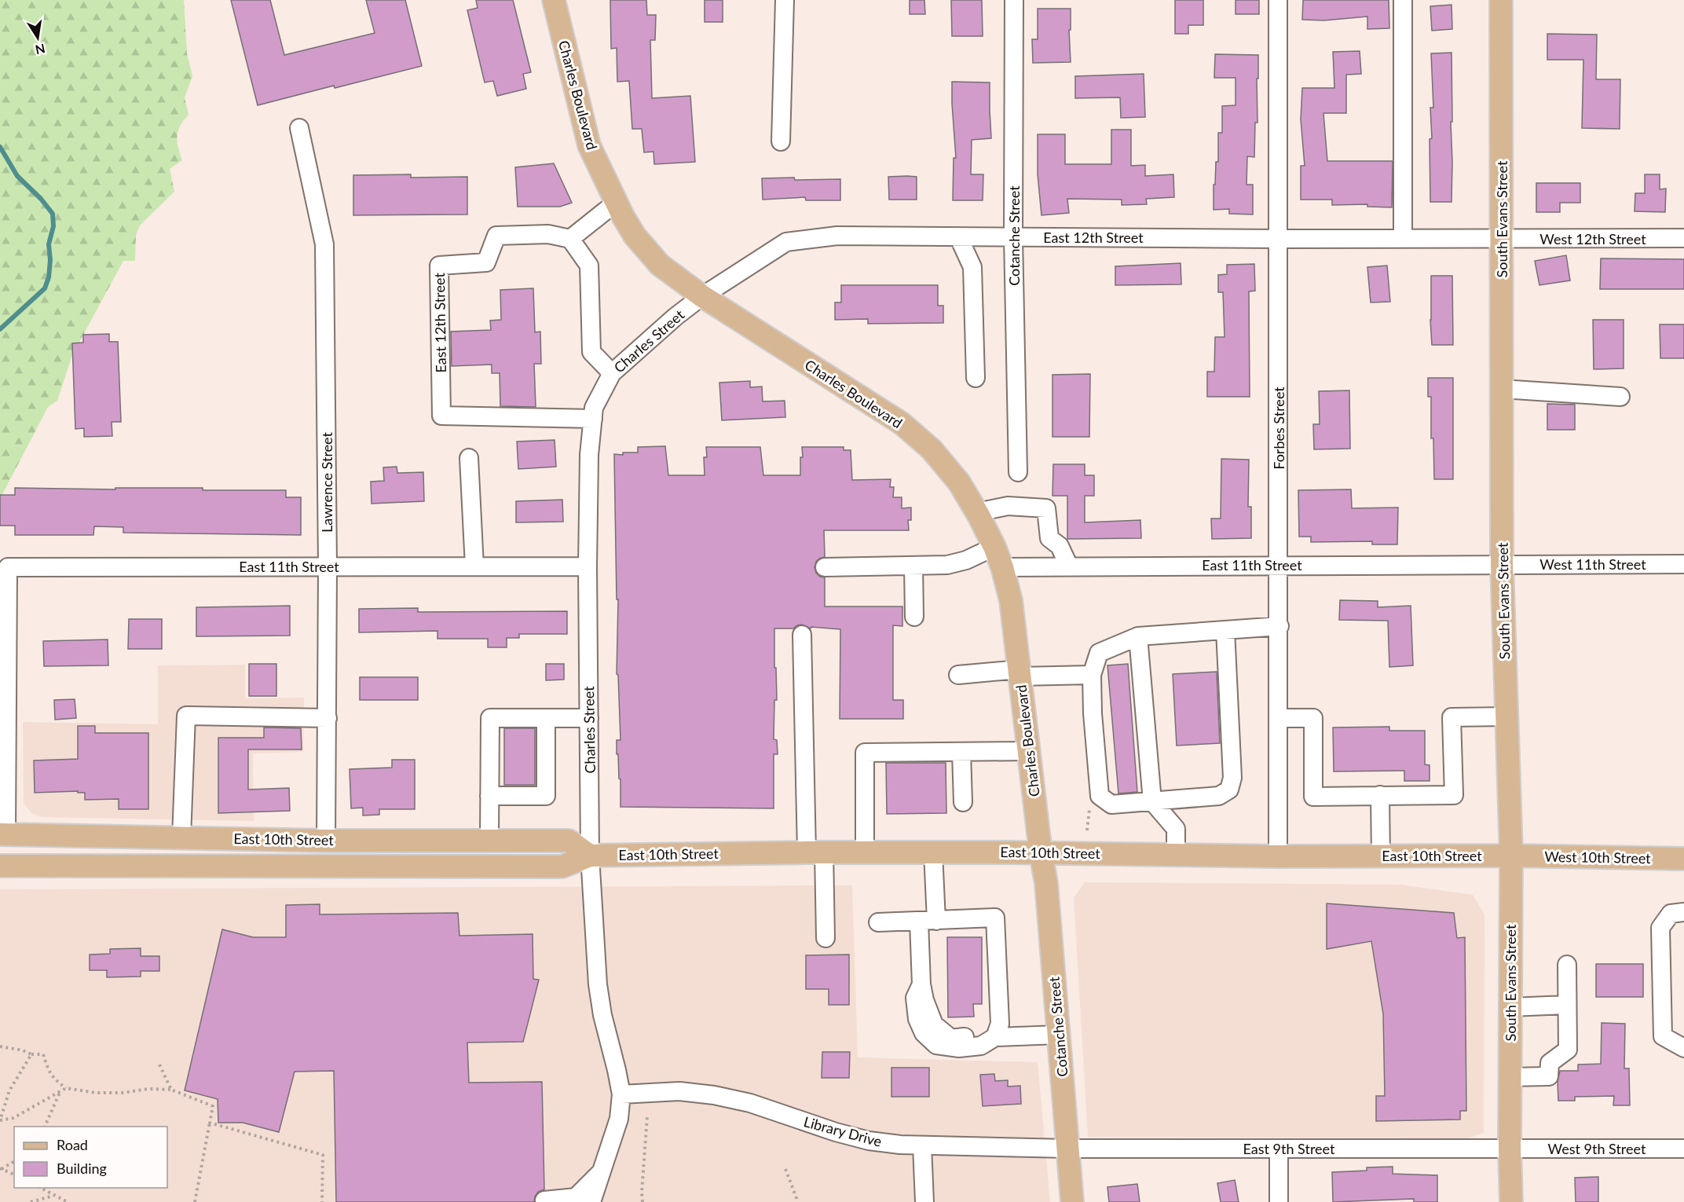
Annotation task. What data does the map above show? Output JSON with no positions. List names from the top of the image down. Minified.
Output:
{"streets":{"main road":["Charles Boulevard","South Evans Street","Cotanche Street","East 10th Street","West 10th Street"],"street":["East 12th Street","West 12th Street","Charles Street","Forbes Street","Lawrence Street","West 11th Street","East 11th Street","Library Drive","East 9th Street","West 9th Street"]},"crossings":[["Charles Boulevard","Cotanche Street"],["Charles Boulevard","East 12th Street"],["Charles Boulevard","Charles Street"],["Charles Boulevard","East 11th Street"],["Charles Boulevard","East 10th Street"],["South Evans Street","East 12th Street"],["South Evans Street","West 12th Street"],["South Evans Street","West 11th Street"],["South Evans Street","East 11th Street"],["South Evans Street","East 10th Street"],["South Evans Street","West 10th Street"],["South Evans Street","East 9th Street"],["South Evans Street","West 9th Street"],["Cotanche Street","East 12th Street"],["Cotanche Street","East 10th Street"],["Cotanche Street","Library Drive"],["Cotanche Street","East 9th Street"],["East 12th Street","West 12th Street"],["East 12th Street","Charles Street"],["East 12th Street","Forbes Street"],["Charles Street","East 11th Street"],["Charles Street","East 10th Street"],["Charles Street","Library Drive"],["Forbes Street","East 11th Street"],["Forbes Street","East 10th Street"],["Lawrence Street","East 11th Street"],["Lawrence Street","East 10th Street"],["West 11th Street","East 11th Street"],["East 11th Street","East 10th Street"],["East 10th Street","West 10th Street"],["Library Drive","East 9th Street"],["East 9th Street","West 9th Street"]],"legend":["Road","Building"],"north":"bottom"}
